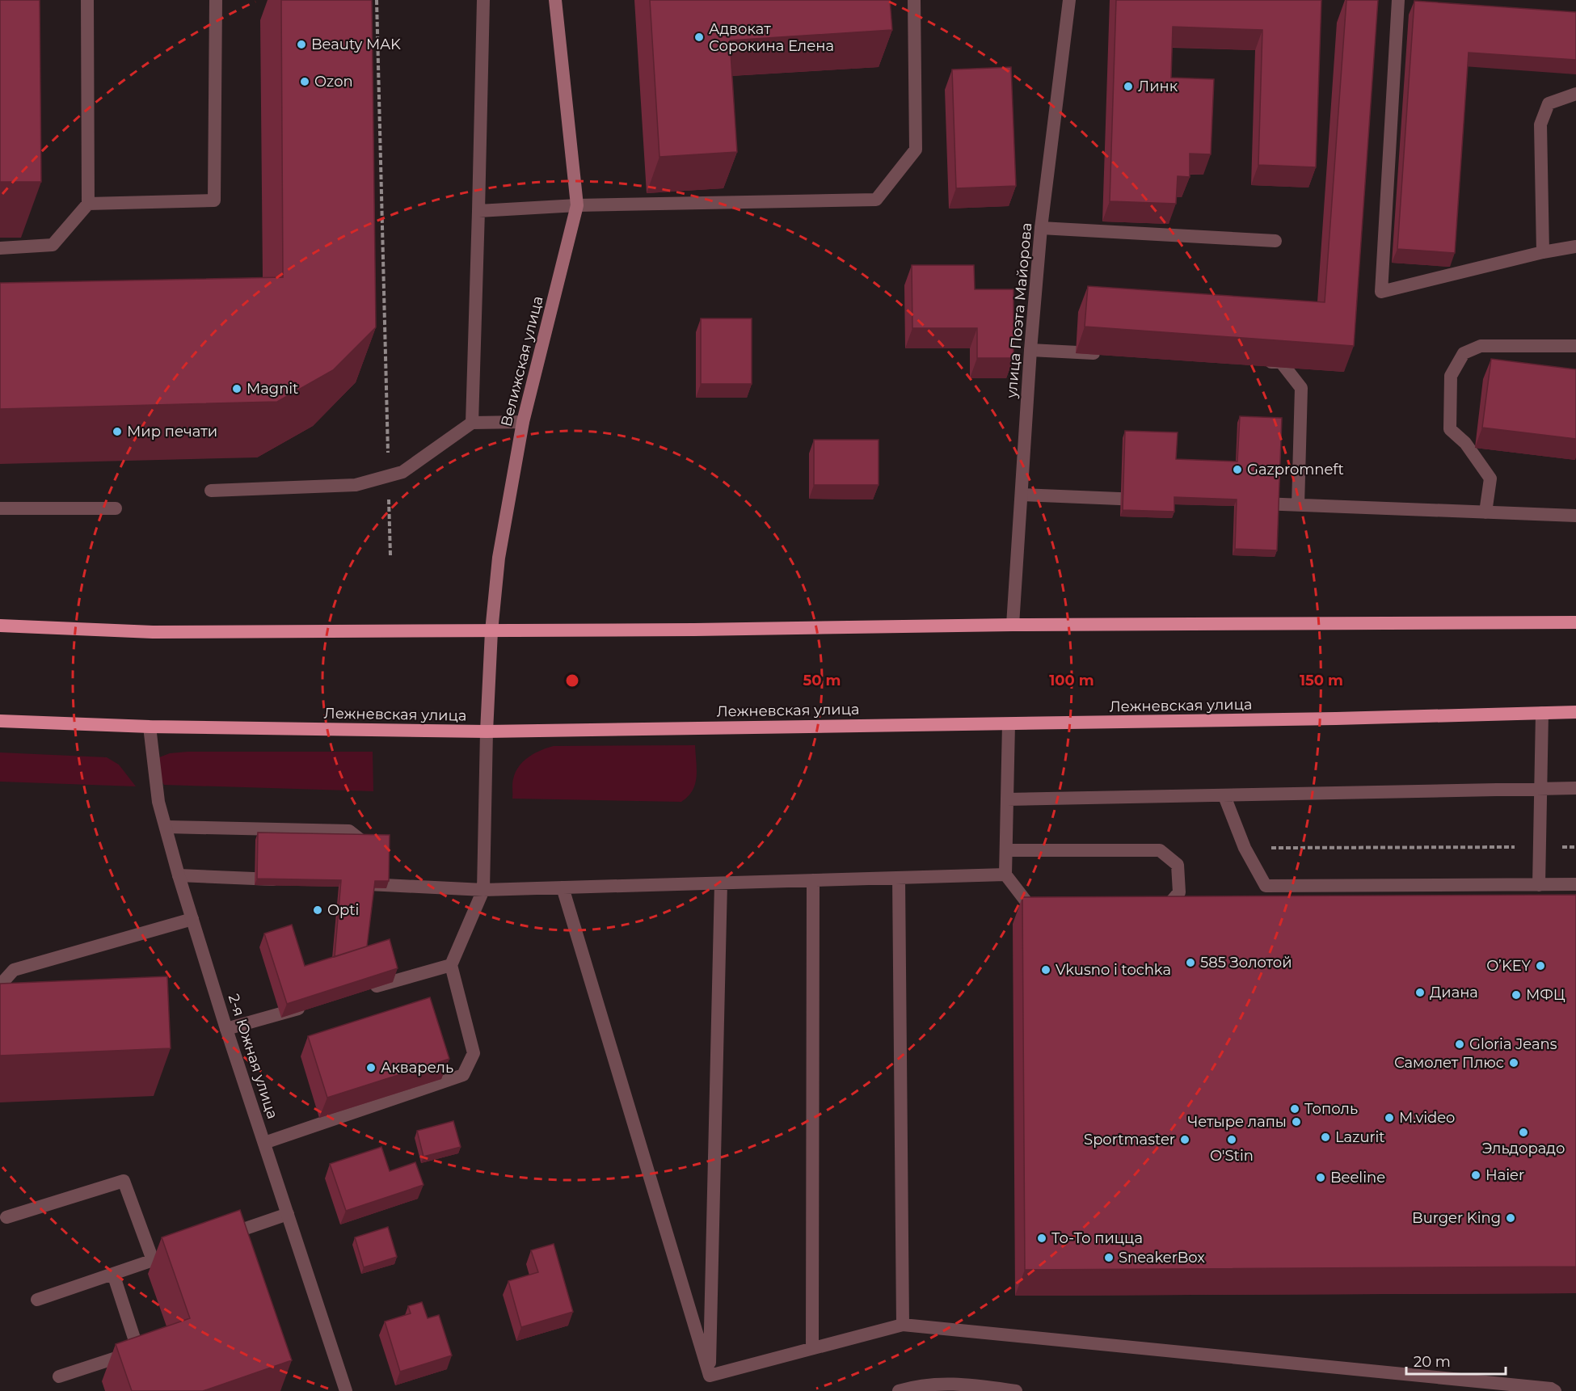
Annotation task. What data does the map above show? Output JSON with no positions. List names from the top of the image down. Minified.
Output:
{"streets":{"highway":["Лежневская улица"],"main road":["Велижская улица"],"street":["улица Поэта Майорова","2-я Южная улица"]},"crossings":[["Велижская улица","Лежневская улица"],["Лежневская улица","2-я Южная улица"]],"places":["Адвокат Сорокина Елена","Beauty MAK","Ozon","Линк","Magnit","Мир печати","Gazpromneft","Opti","585 Золотой","O’KEY","Vkusno i tochka","Диана","МФЦ","Gloria Jeans","Самолет Плюс","Акварель","Тополь","M.video","Четыре лапы","Эльдорадо","Lazurit","Sportmaster","O'Stin","Haier","Beeline","Burger King","То-То пицца","SneakerBox"],"scale_bar":"20 m","rings":["50 m","100 m","150 m"]}
